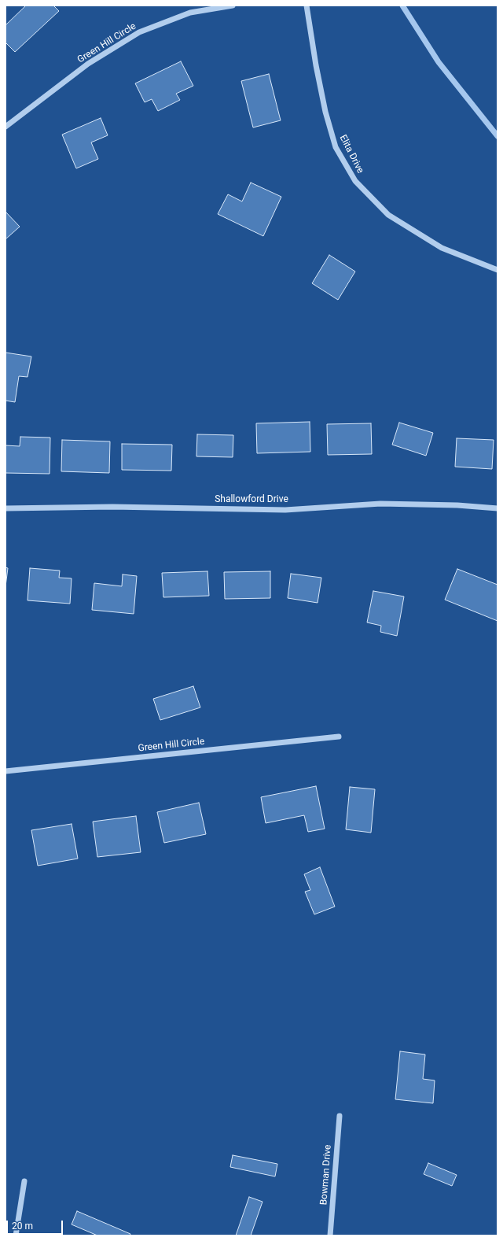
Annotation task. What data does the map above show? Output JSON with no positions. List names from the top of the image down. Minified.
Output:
{"streets":{"street":["Green Hill Circle","Elita Drive","Shallowford Drive","Bowman Drive"]},"scale_bar":"20 m"}
